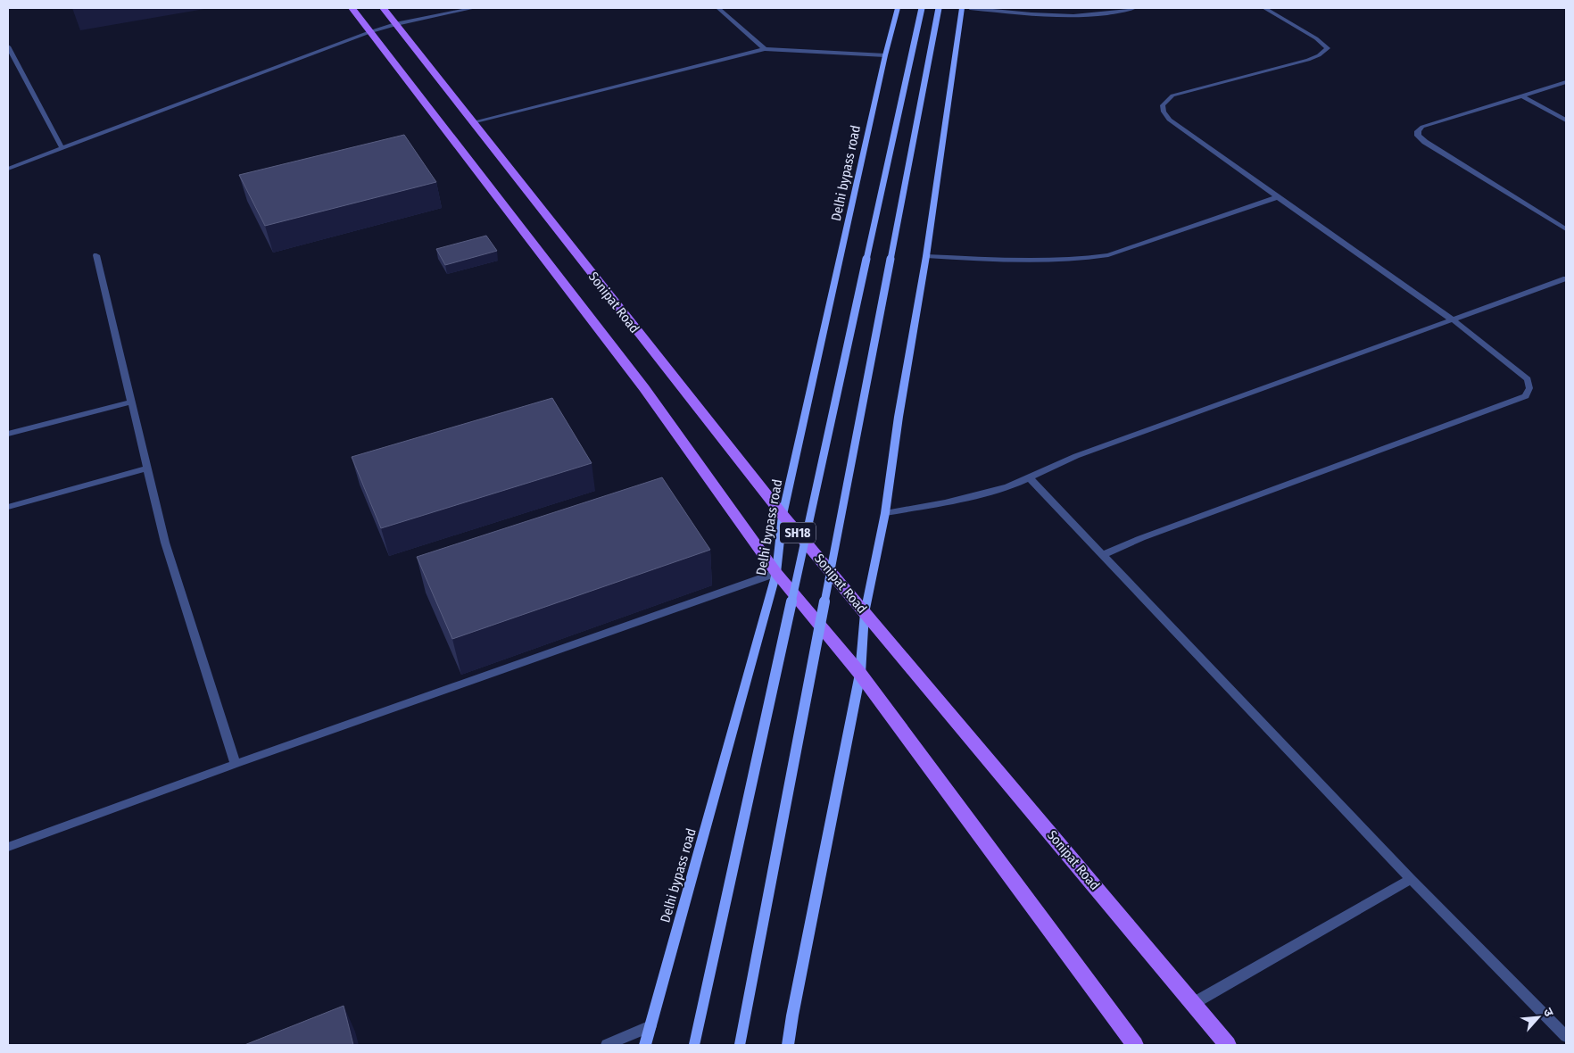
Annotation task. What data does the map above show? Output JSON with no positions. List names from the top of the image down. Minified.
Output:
{"streets":{"main road":["Delhi bypass road","Sonipat Road","SH18"]},"crossings":[["Delhi bypass road","Sonipat Road"]],"north":"top right"}
